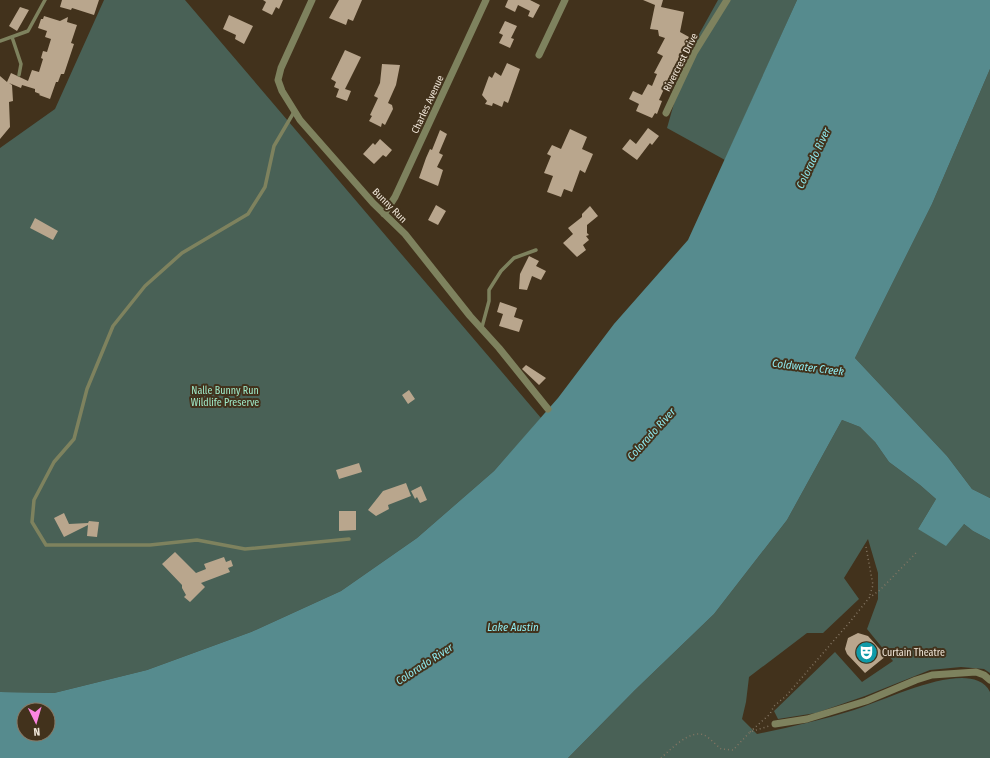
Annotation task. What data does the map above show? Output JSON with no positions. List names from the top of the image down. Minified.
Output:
{"streets":{"street":["Rivercrest Drive","Charles Avenue","Bunny Run"]},"crossings":[["Charles Avenue","Bunny Run"]],"water":["Colorado River","Coldwater Creek","Lake Austin"],"parks":["Nalle Bunny Run Wildlife Preserve"],"places":{"theatre":["Curtain Theatre"]},"north":"bottom"}
